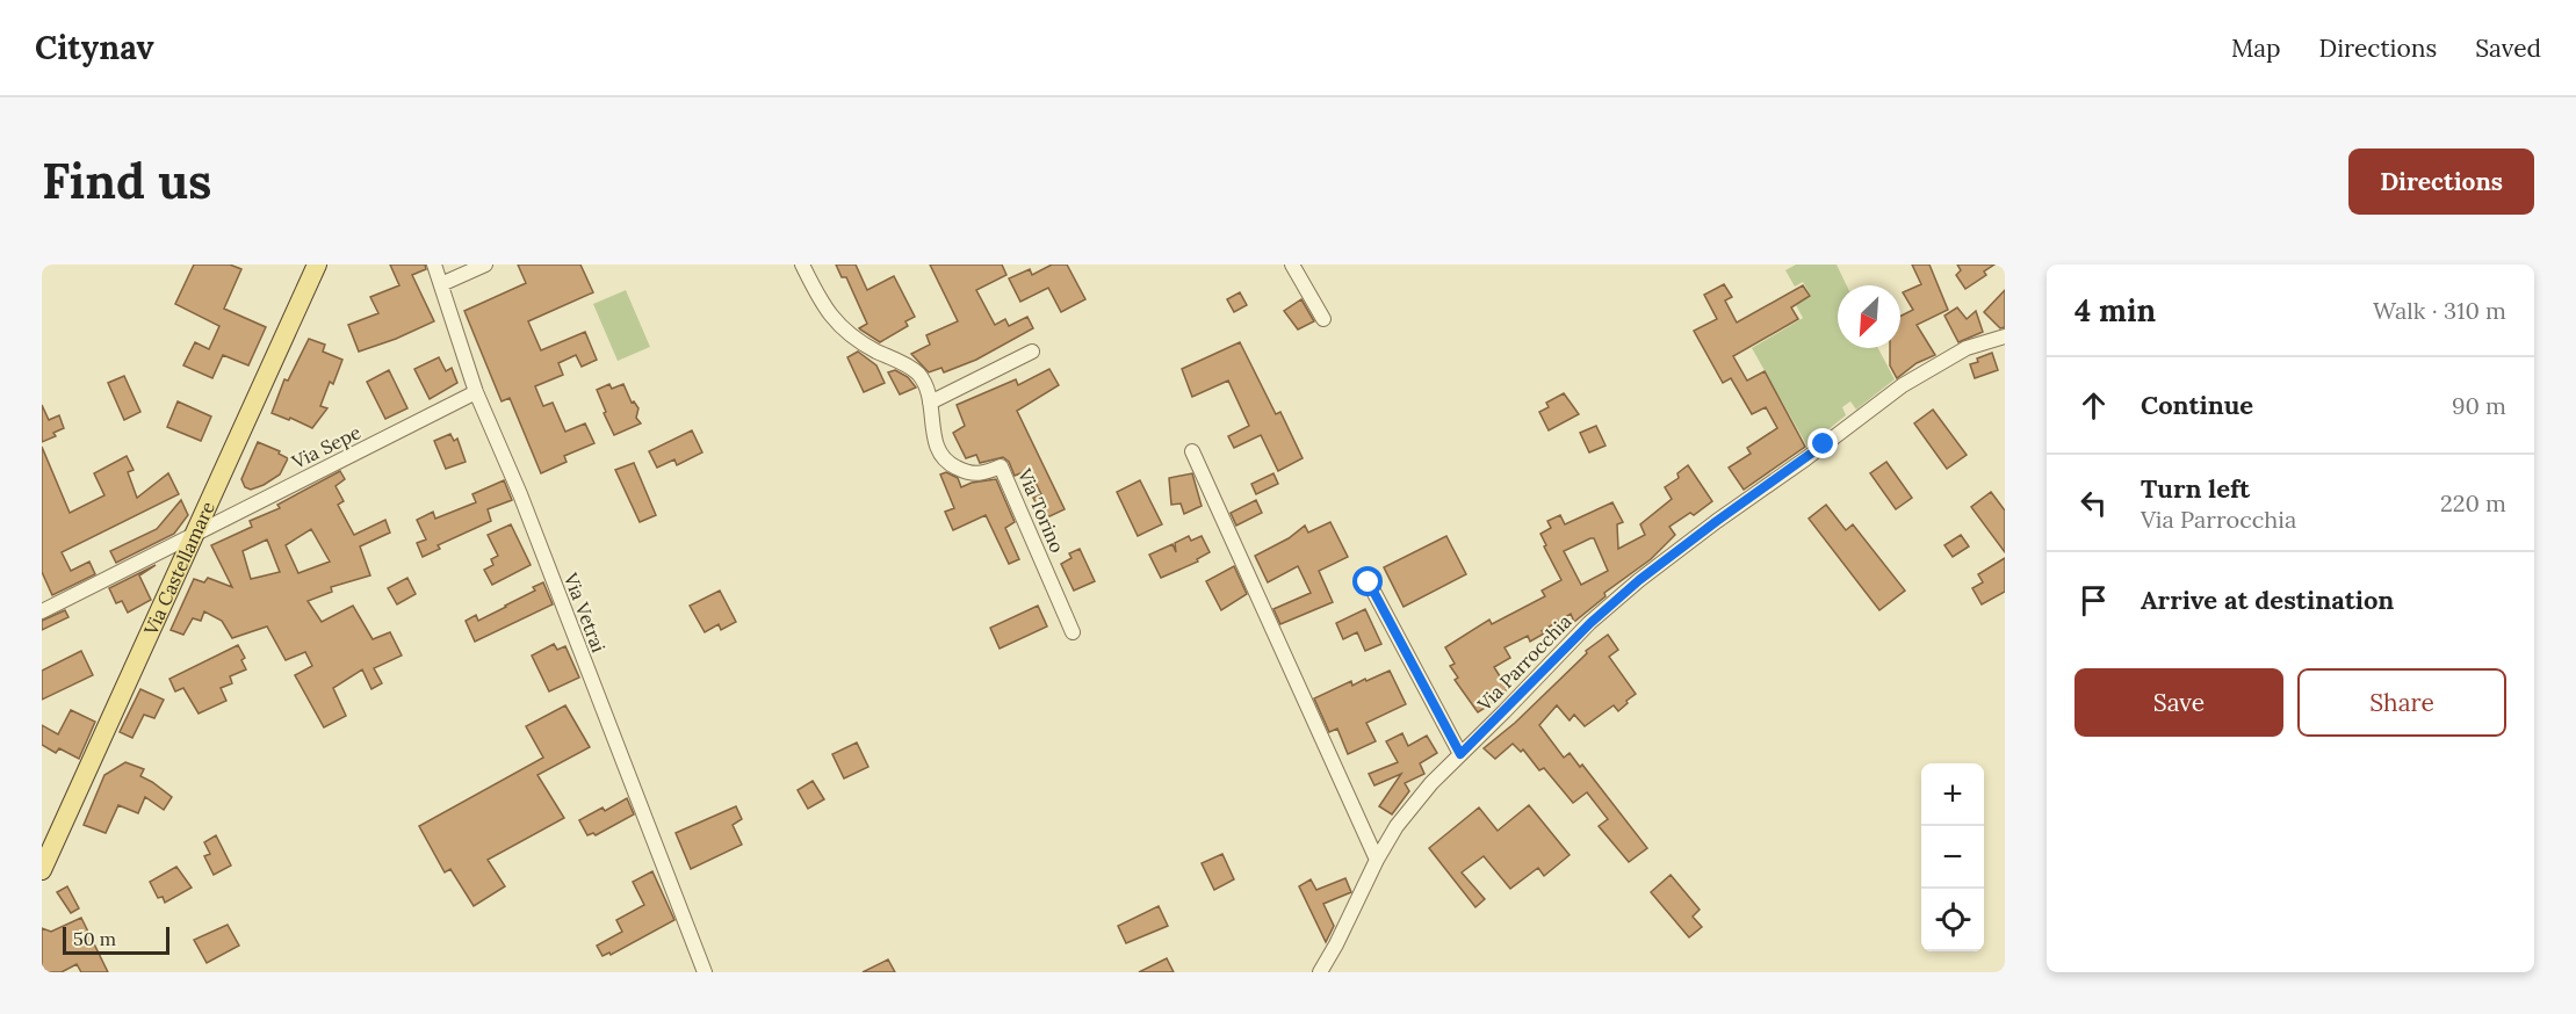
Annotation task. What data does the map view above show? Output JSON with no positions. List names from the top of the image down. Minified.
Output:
{"streets":{"main road":["Via Castellamare"],"street":["Via Sepe","Via Torino","Via Vetrai","Via Parrocchia"]},"crossings":[["Via Sepe","Via Castellamare"],["Via Sepe","Via Vetrai"]],"scale_bar":"50 m","north":"bottom left","page":{"header":"Citynav","nav":["Map","Directions","Saved"],"buttons":["Directions",["Save","Share"]],"title":"Find us","heading":["4 min","Walk · 310 m"],"list":[["Continue","90 m"],["Turn left","Via Parrocchia","220 m"],"Arrive at destination"],"map_buttons":["+","−"],"scale":"50 m"}}
